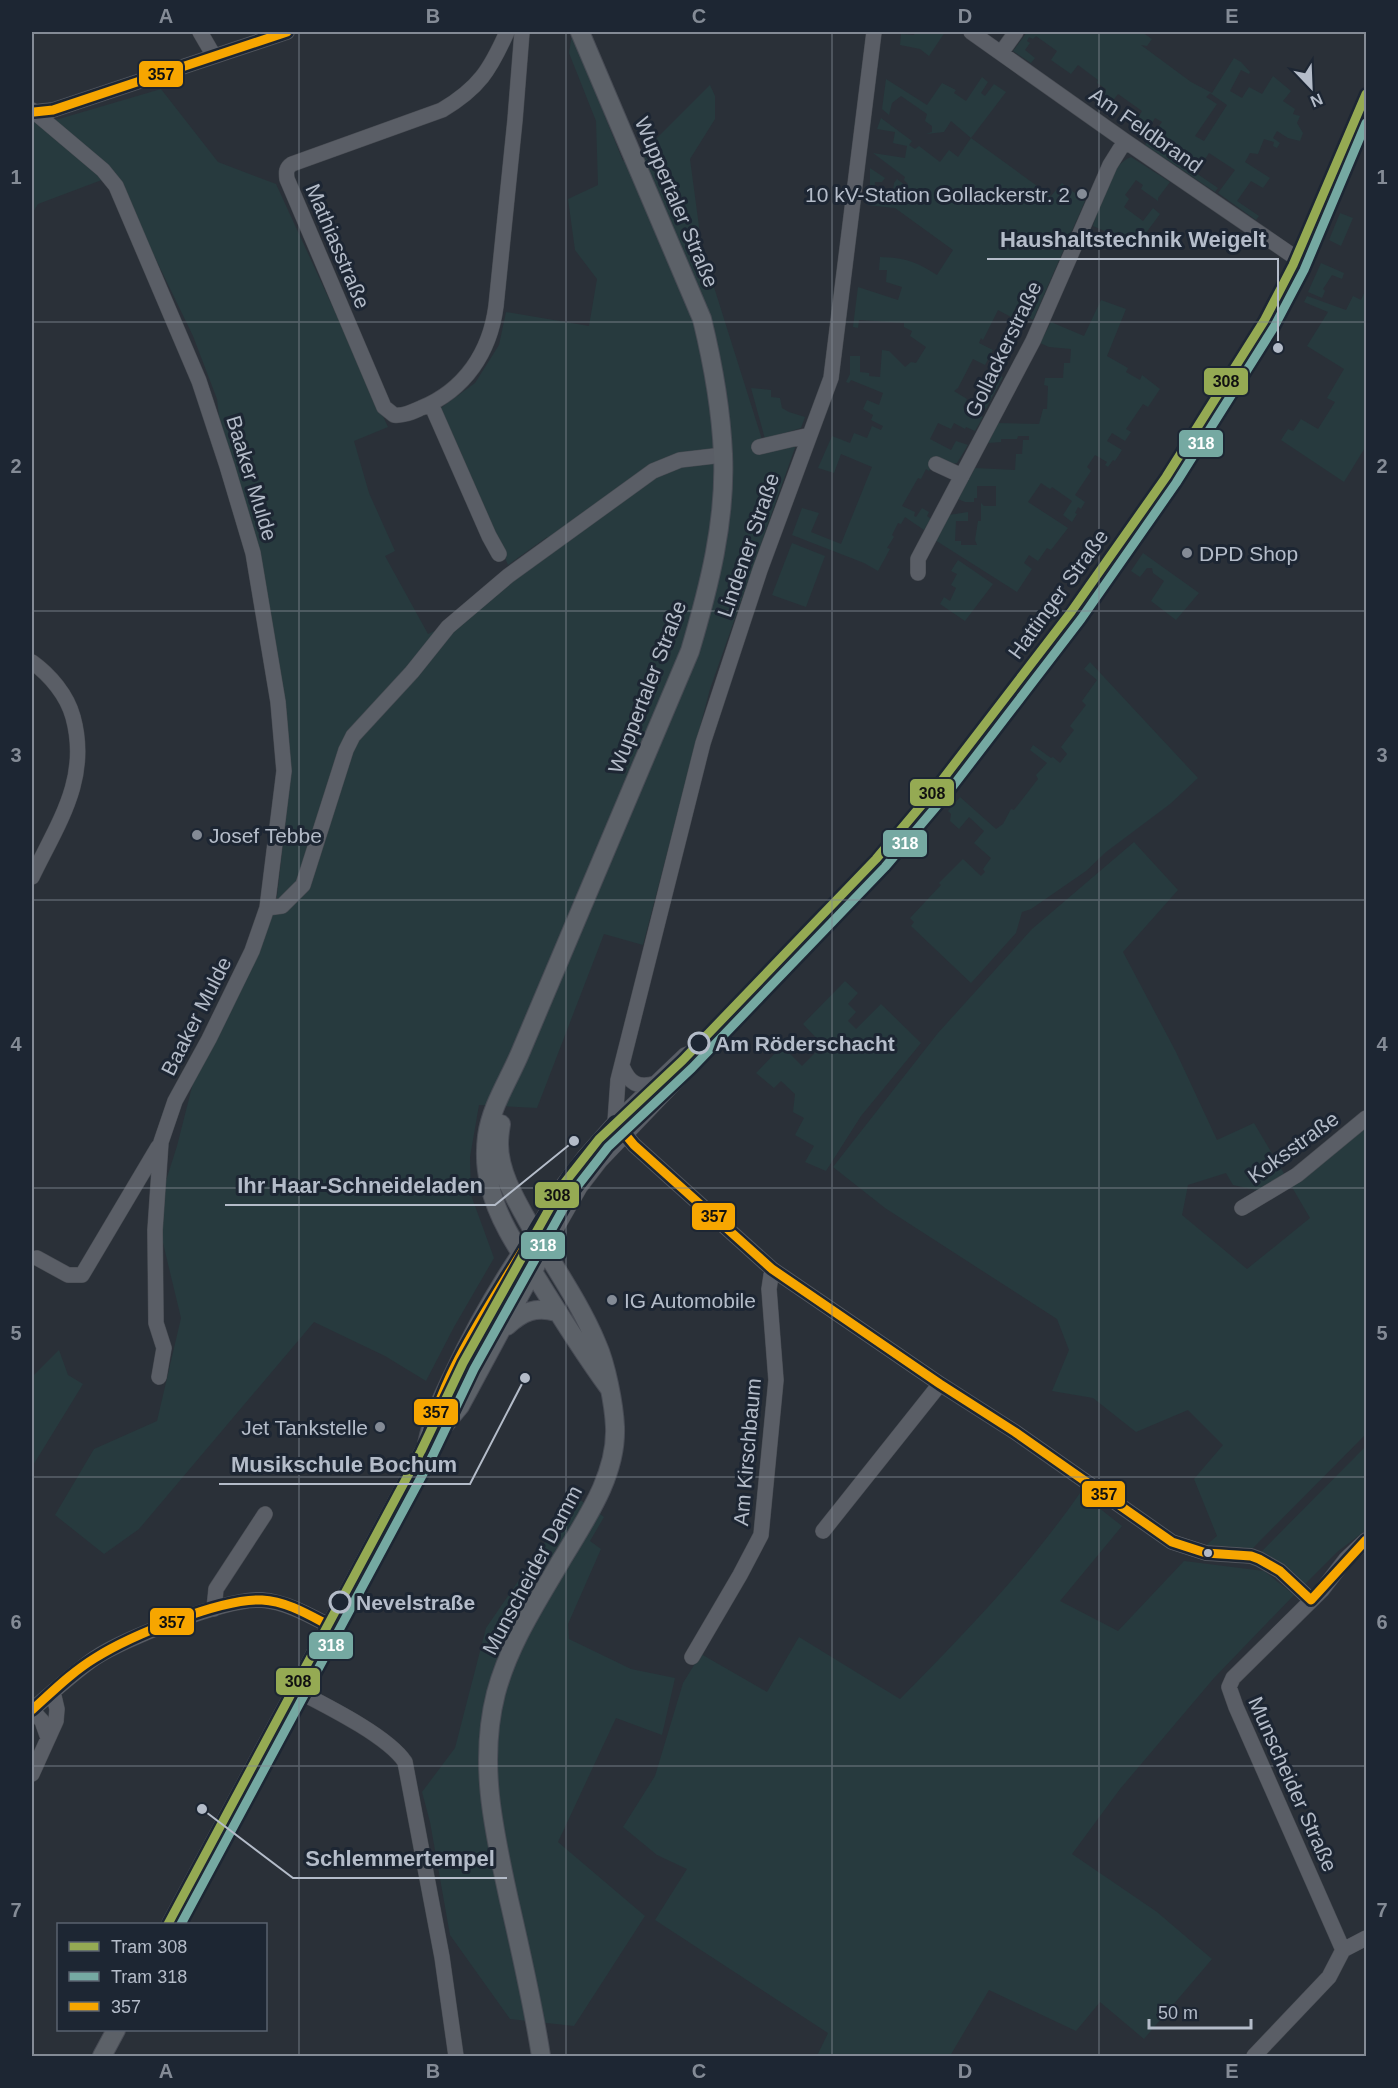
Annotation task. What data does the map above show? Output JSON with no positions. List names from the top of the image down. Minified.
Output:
{"streets":{"main road":["Wuppertaler Straße","Hattinger Straße","Munscheider Damm"],"street":["Am Feldbrand","Mathiasstraße","Gollackerstraße","Baaker Mulde","Lindener Straße","Koksstraße","Am Kirschbaum","Munscheider Straße"]},"crossings":[["Am Feldbrand","Gollackerstraße"],["Am Feldbrand","Hattinger Straße"],["Wuppertaler Straße","Hattinger Straße"],["Lindener Straße","Hattinger Straße"],["Hattinger Straße","Munscheider Damm"]],"places":["10 kV-Station Gollackerstr. 2","Haushaltstechnik Weigelt","DPD Shop","Josef Tebbe","Am Röderschacht","Ihr Haar-Schneideladen","IG Automobile","Musikschule Bochum","Jet Tankstelle","Nevelstraße","Schlemmertempel"],"lines":["transit line 357","tram line 308","tram line 318"],"legend":["Tram 308","Tram 318","357"],"scale_bar":"50 m","north":"bottom right","grid":{"columns":["A","B","C","D","E"],"rows":["1","2","3","4","5","6","7"]}}
